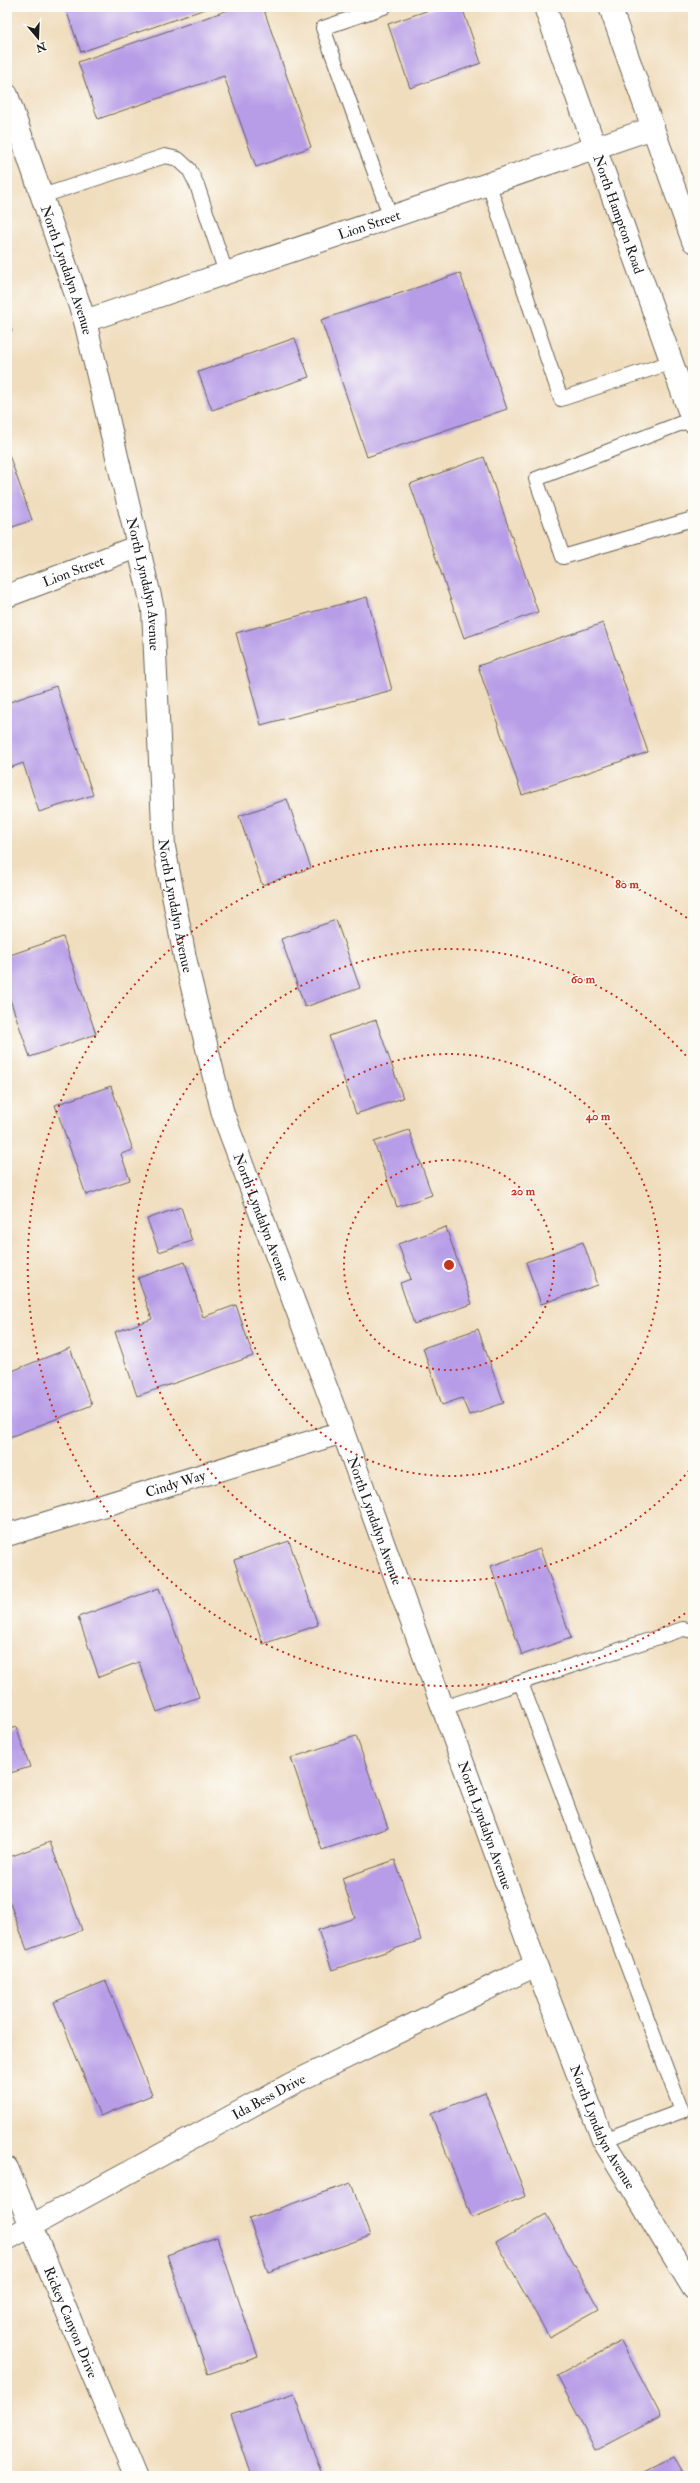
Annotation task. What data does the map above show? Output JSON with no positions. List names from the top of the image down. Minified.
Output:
{"streets":{"street":["North Hampton Road","Lion Street","North Lyndalyn Avenue","Cindy Way","Ida Bess Drive","Rickey Canyon Drive"]},"crossings":[["North Hampton Road","Lion Street"],["Lion Street","North Lyndalyn Avenue"],["North Lyndalyn Avenue","Cindy Way"],["North Lyndalyn Avenue","Ida Bess Drive"],["Ida Bess Drive","Rickey Canyon Drive"]],"north":"bottom","rings":["80 m","60 m","40 m","20 m"]}
